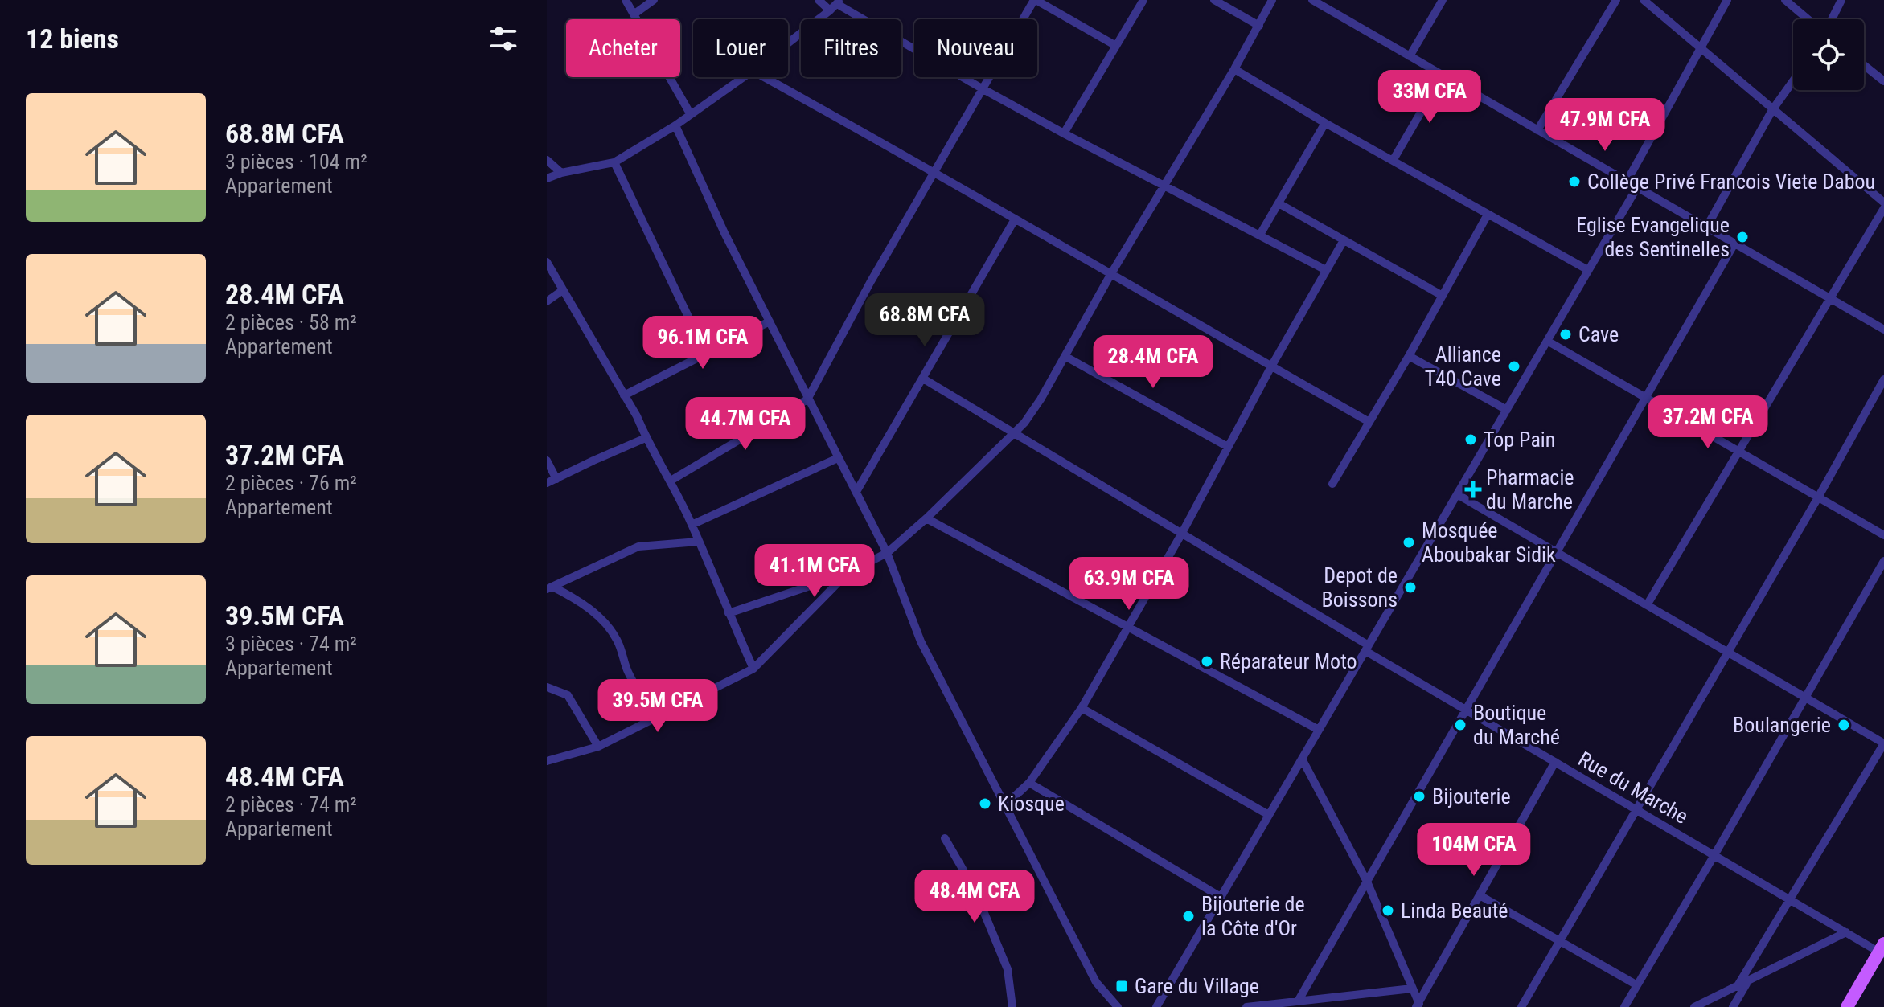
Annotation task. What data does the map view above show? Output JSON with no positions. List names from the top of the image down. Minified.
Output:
{"streets":{"street":["Rue du Marche"]},"places":{"other":["Collège Privé Francois Viete Dabou","Eglise Evangelique des Sentinelles","Cave","Alliance T40 Cave","Top Pain","Mosquée Aboubakar Sidik","Depot de Boissons","Réparateur Moto","Boutique du Marché","Boulangerie","Bijouterie","Kiosque","Linda Beauté","Bijouterie de la Côte d'Or"],"health":["Pharmacie du Marche"],"transit":["Gare du Village"]},"page":{"heading":"12 biens","chip":["Acheter","Louer","Filtres","Nouveau"],"price":["33M CFA","47.9M CFA","68.8M CFA","96.1M CFA","28.4M CFA","37.2M CFA","44.7M CFA","41.1M CFA","63.9M CFA","39.5M CFA","104M CFA","48.4M CFA"],"list":[{"name":"68.8M CFA","note":"3 pièces · 104 m² · Appartement"},{"name":"28.4M CFA","note":"2 pièces · 58 m² · Appartement"},{"name":"37.2M CFA","note":"2 pièces · 76 m² · Appartement"},{"name":"39.5M CFA","note":"3 pièces · 74 m² · Appartement"},{"name":"48.4M CFA","note":"2 pièces · 74 m² · Appartement"}]}}
